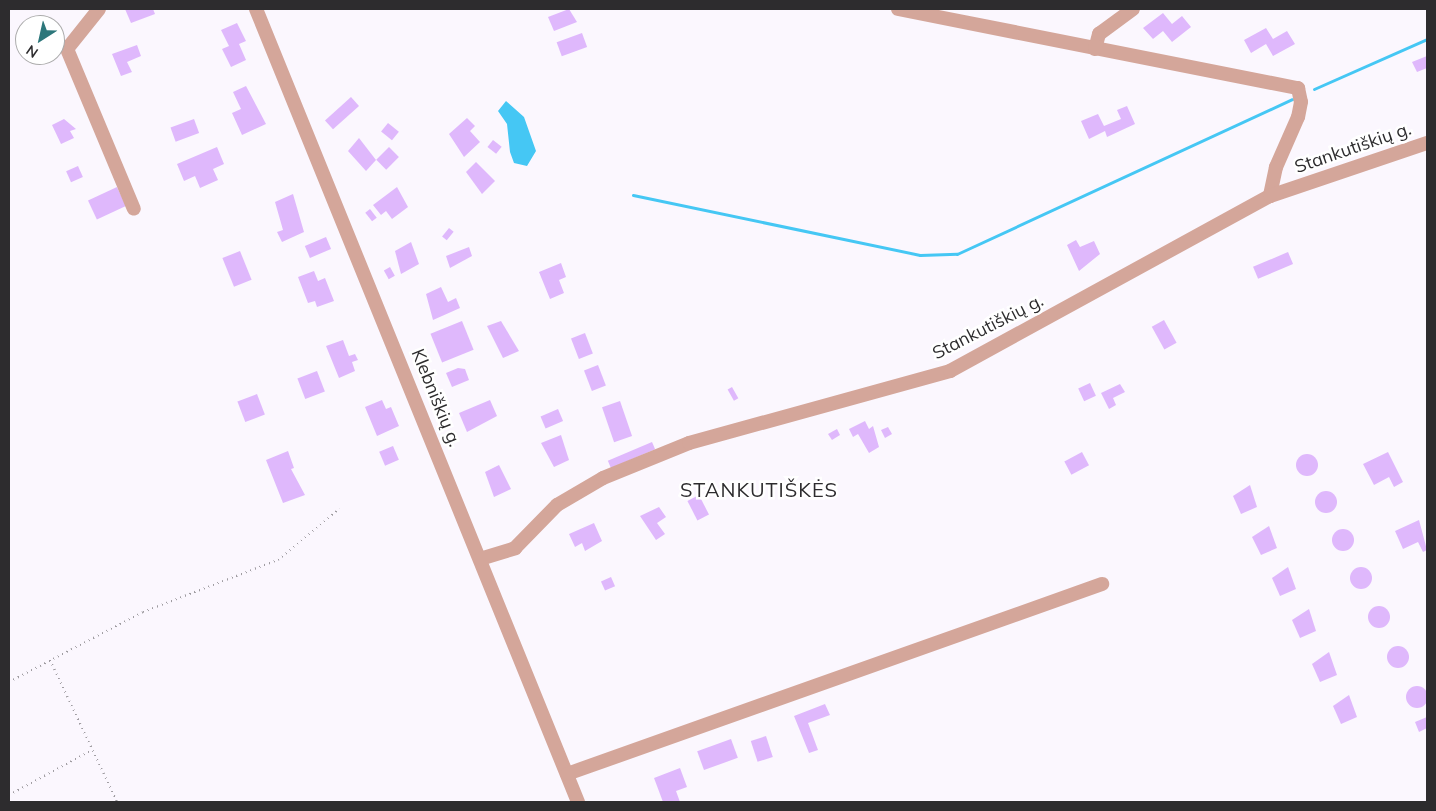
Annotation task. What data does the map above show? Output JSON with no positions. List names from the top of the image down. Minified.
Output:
{"streets":{"street":["Stankutiškių g.","Klebniškių g."]},"crossings":[["Stankutiškių g.","Klebniškių g."]],"districts":["STANKUTIŠKĖS"],"north":"bottom left"}
